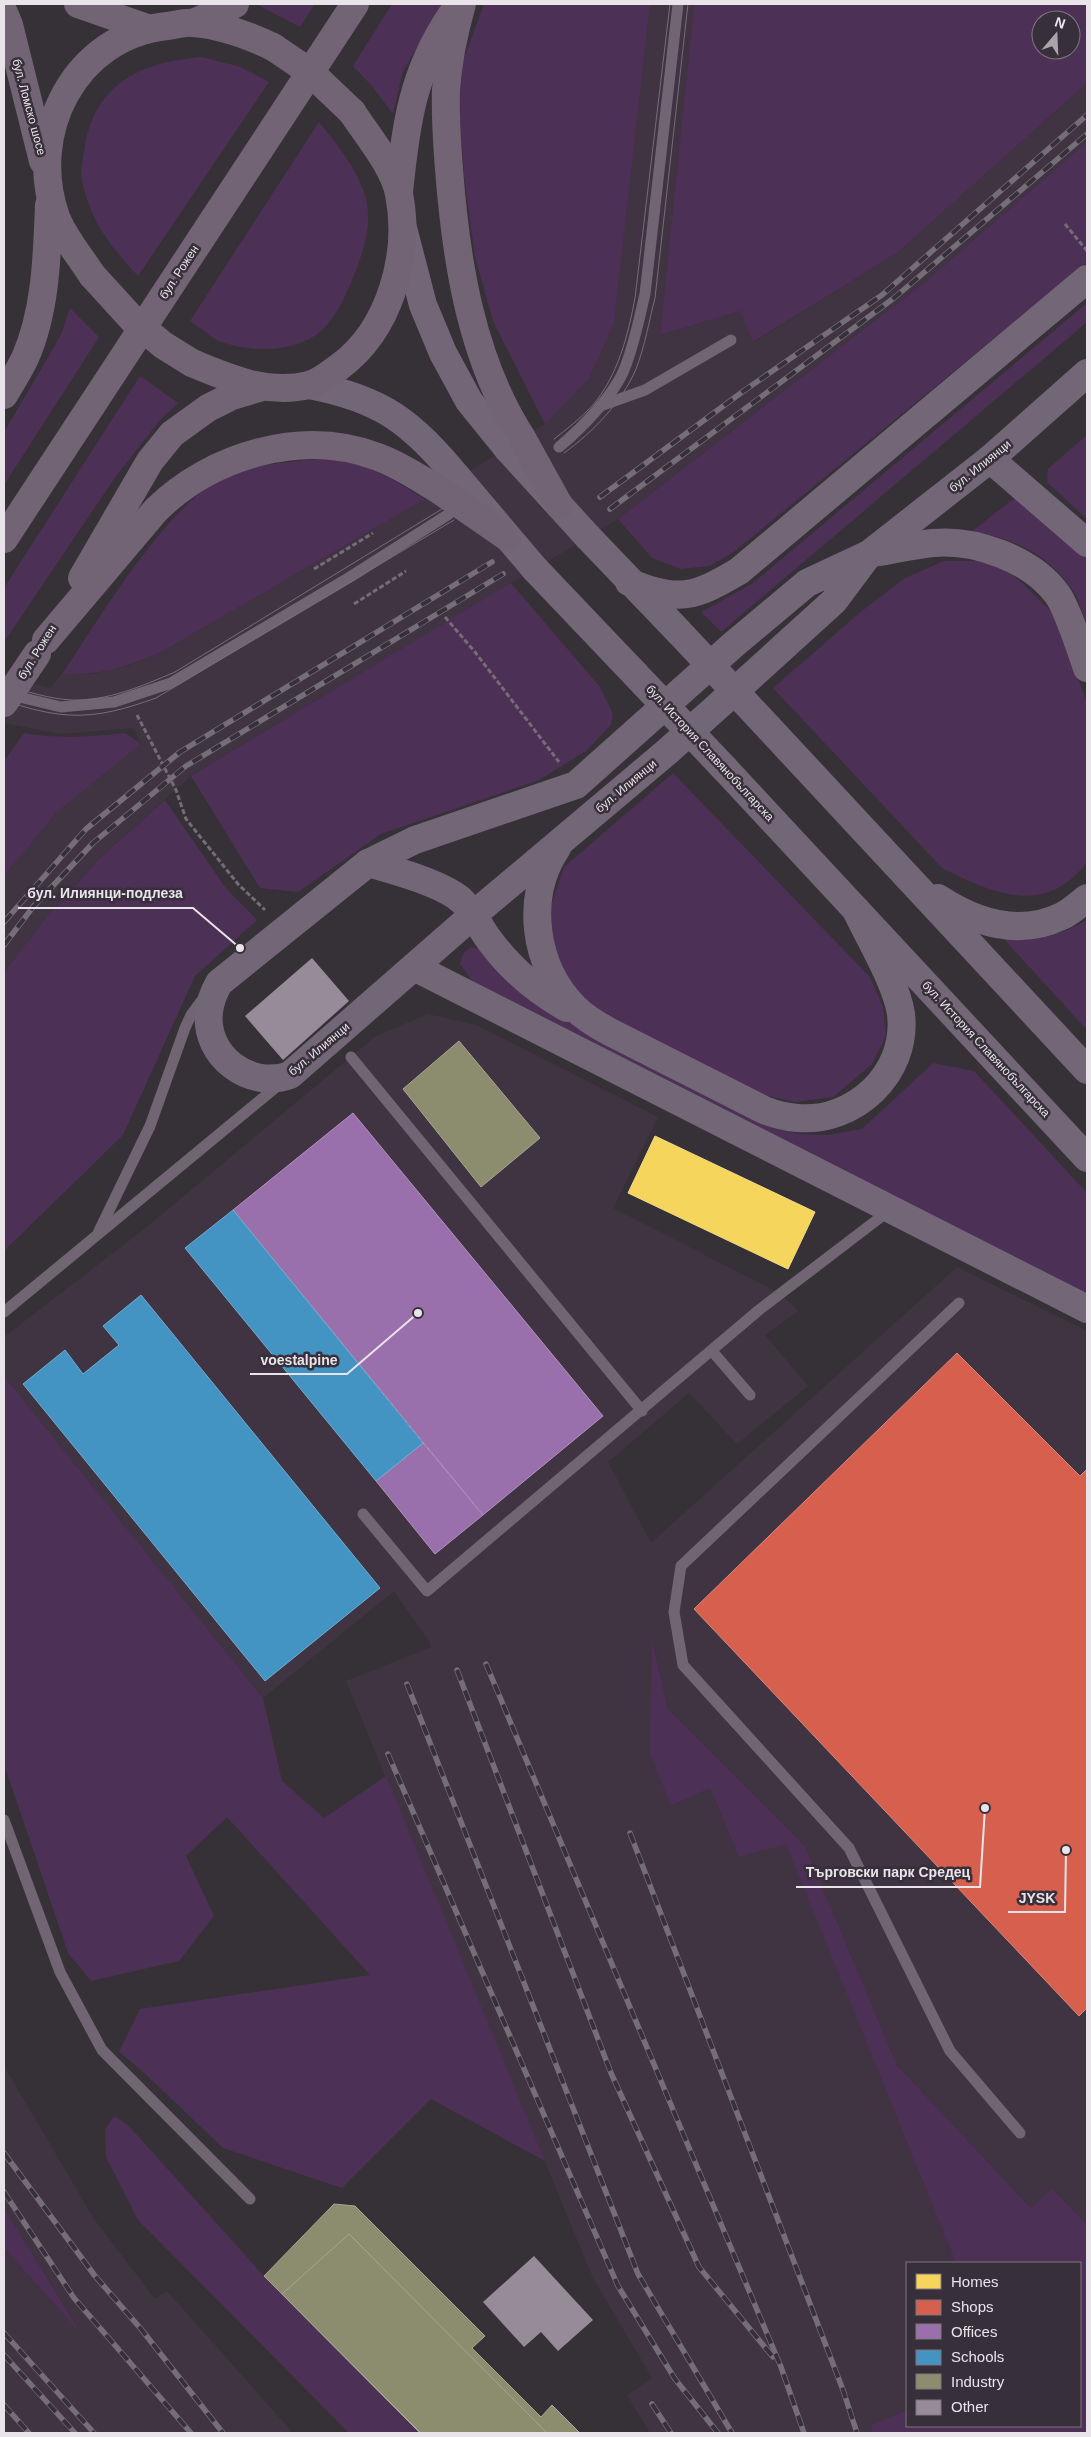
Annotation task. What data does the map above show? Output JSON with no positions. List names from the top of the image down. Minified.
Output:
{"streets":{"main road":["бул. Ломско шосе","бул. Рожен","бул. Илиянци","бул. История Славянобългарска"]},"places":["бул. Илиянци-подлеза","voestalpine","Търговски парк Средец","JYSK"],"legend":["Homes","Shops","Offices","Schools","Industry","Other"],"north":"top"}
